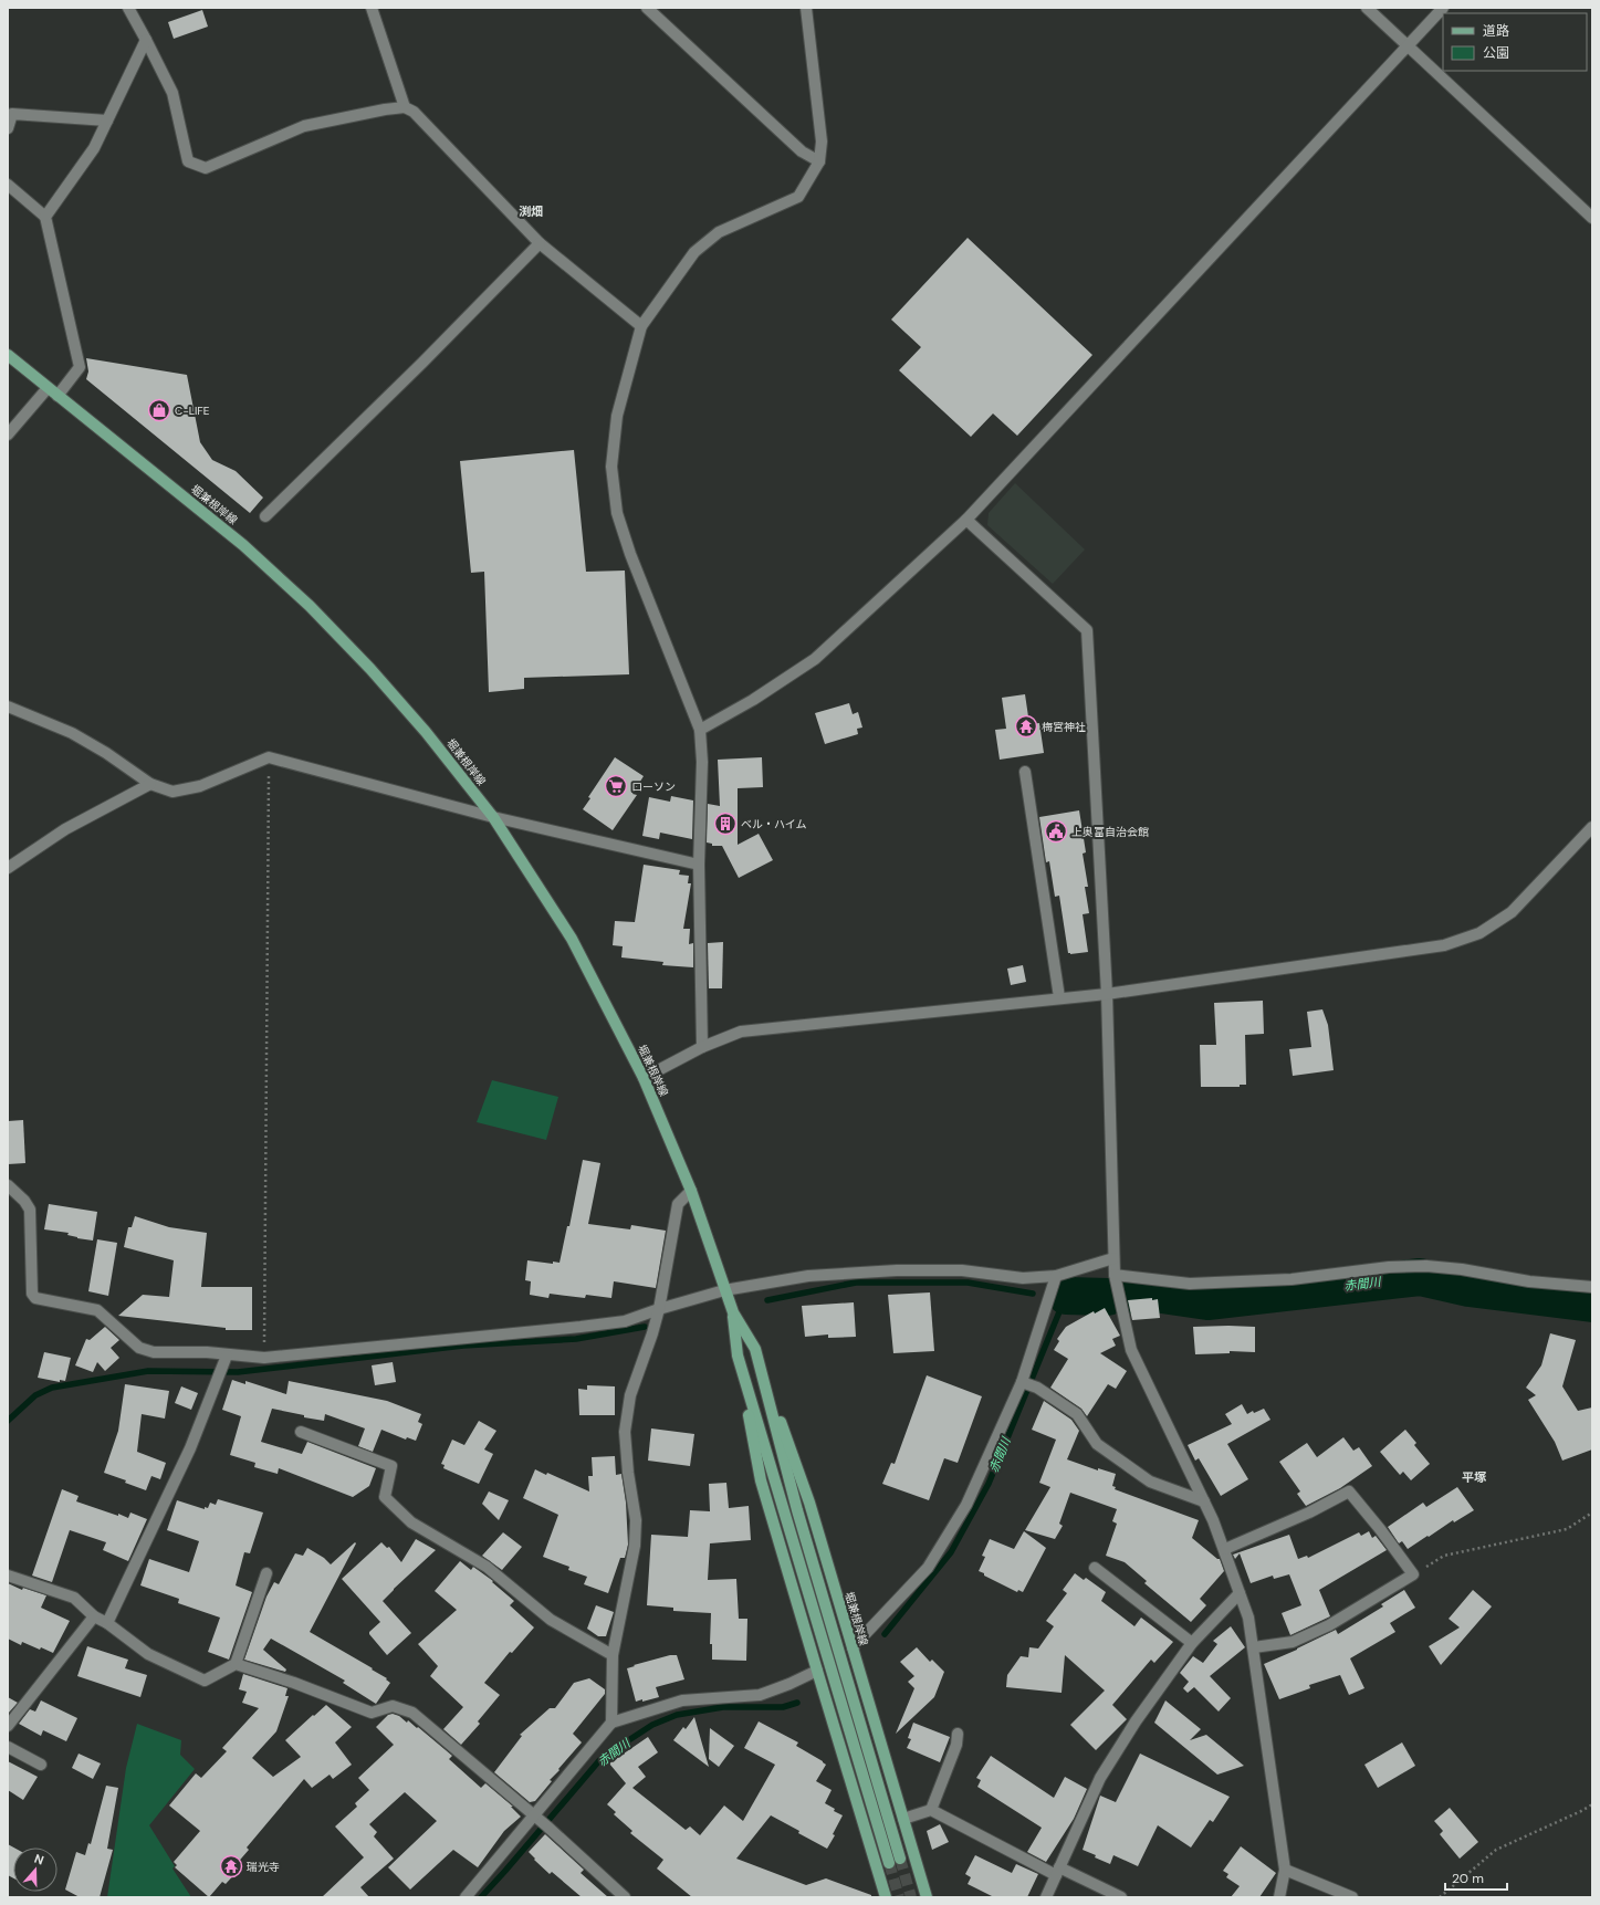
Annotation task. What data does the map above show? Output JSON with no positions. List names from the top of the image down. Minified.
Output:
{"streets":{"main road":["堀兼根岸線"]},"districts":["渕畑","平塚"],"water":["赤間川"],"places":{"shop":["C−LIFE"],"temple":["梅宮神社","瑞光寺"],"supermarket":["ローソン"],"building":["ベル・ハイム"],"public building":["上奥富自治会館"]},"legend":["道路","公園"],"scale_bar":"20 m","north":"top"}
